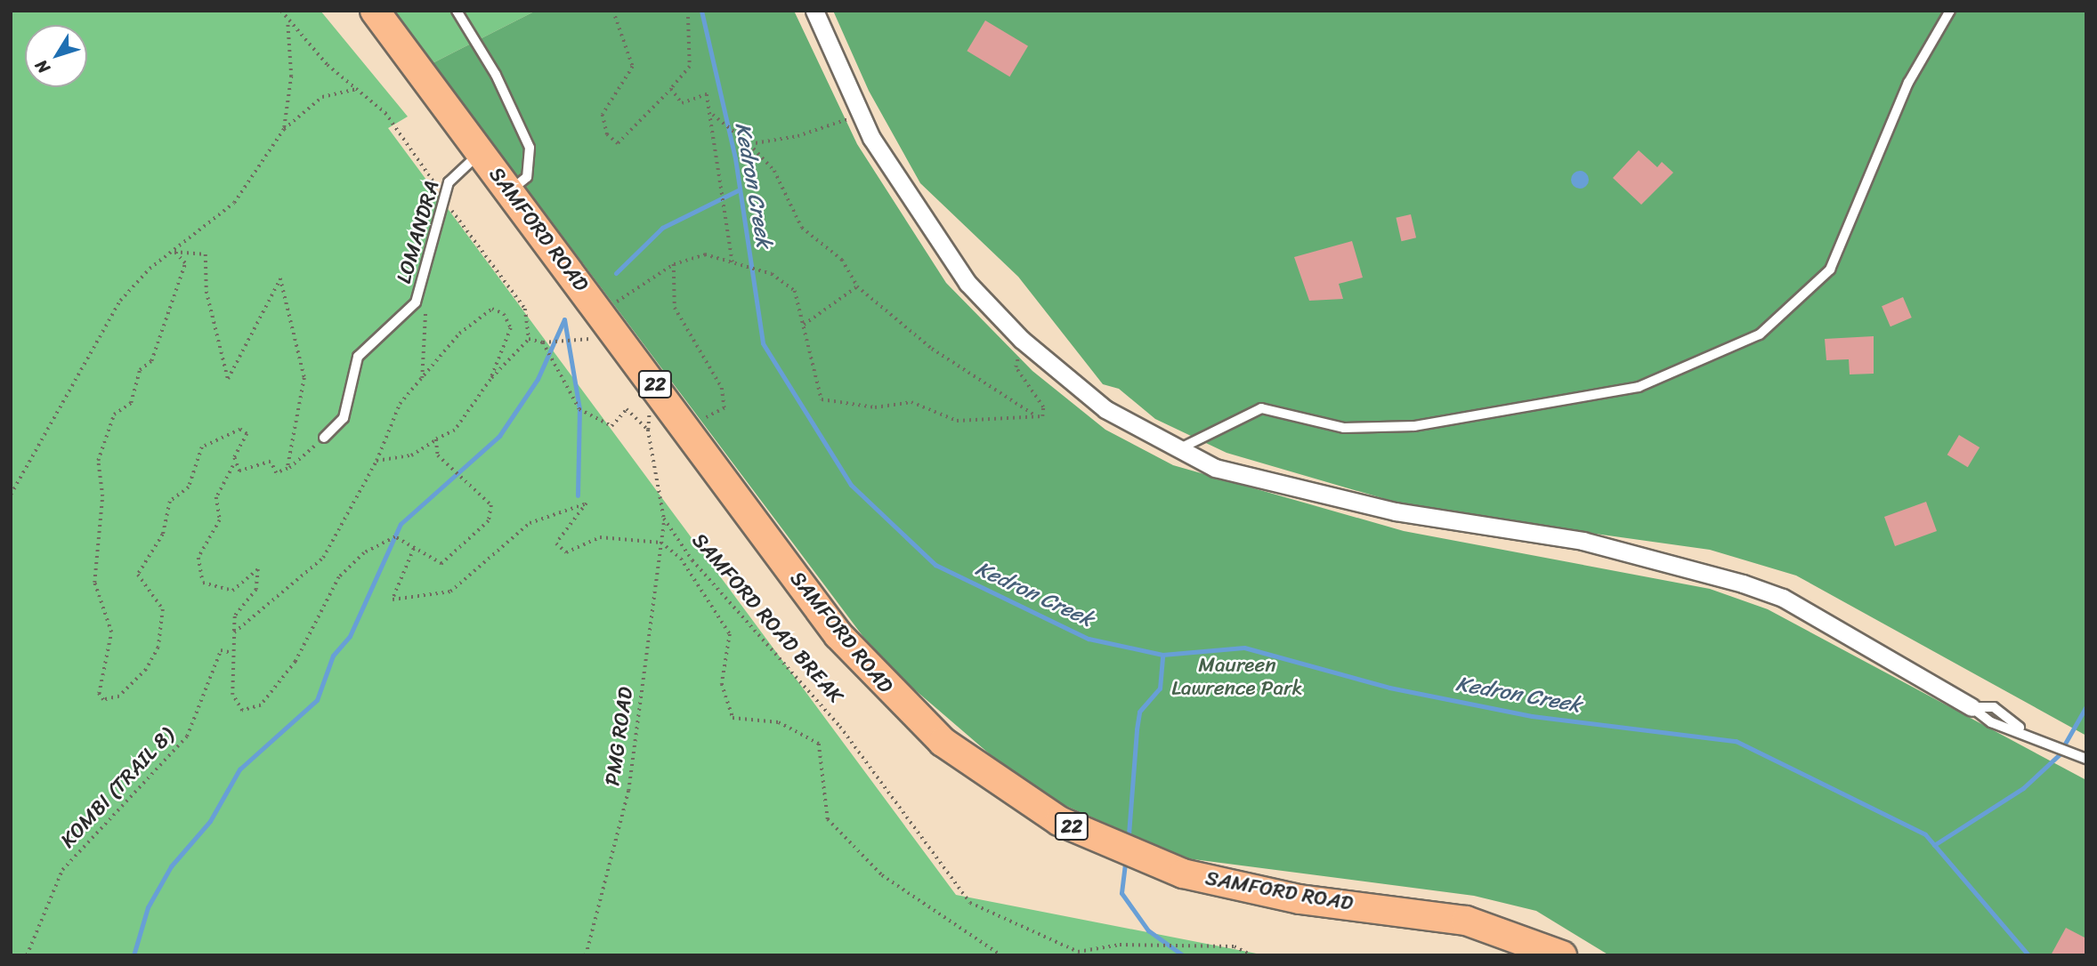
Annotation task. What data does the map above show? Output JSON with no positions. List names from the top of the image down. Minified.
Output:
{"streets":{"main road":["SAMFORD ROAD","22"],"lane":["LOMANDRA"],"path":["SAMFORD ROAD BREAK","PMG ROAD","KOMBI (TRAIL 8)"]},"crossings":[["SAMFORD ROAD","LOMANDRA"],["SAMFORD ROAD BREAK","PMG ROAD"]],"water":["Kedron Creek"],"parks":["Maureen Lawrence Park"],"north":"bottom left"}
